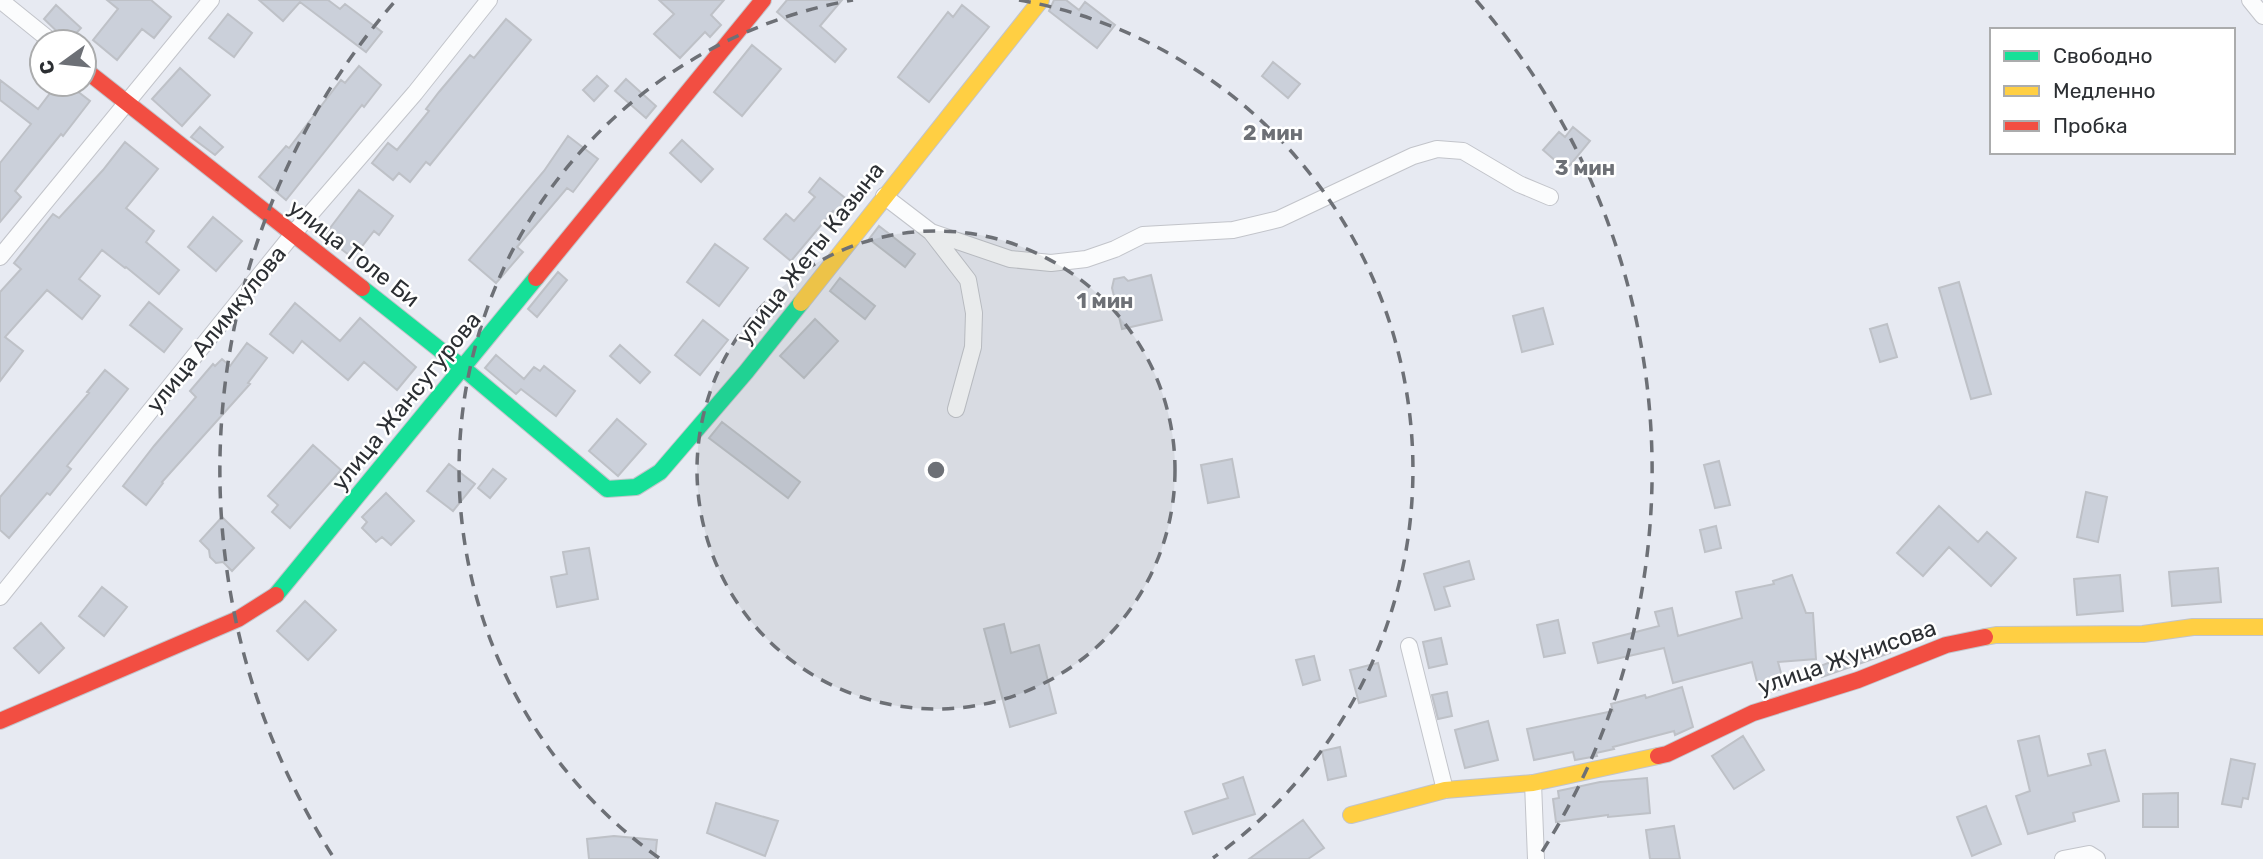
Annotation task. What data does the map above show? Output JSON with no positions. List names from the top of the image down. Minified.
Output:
{"streets":{"street":["улица Толе Би","улица Жеты Казына","улица Алимкулова","улица Жансугурова","улица Жунисова"]},"crossings":[["улица Толе Би","улица Жеты Казына"],["улица Толе Би","улица Алимкулова"],["улица Толе Би","улица Жансугурова"]],"legend":["Свободно","Медленно","Пробка"],"north":"left","rings":["2 мин","3 мин","1 мин"]}
